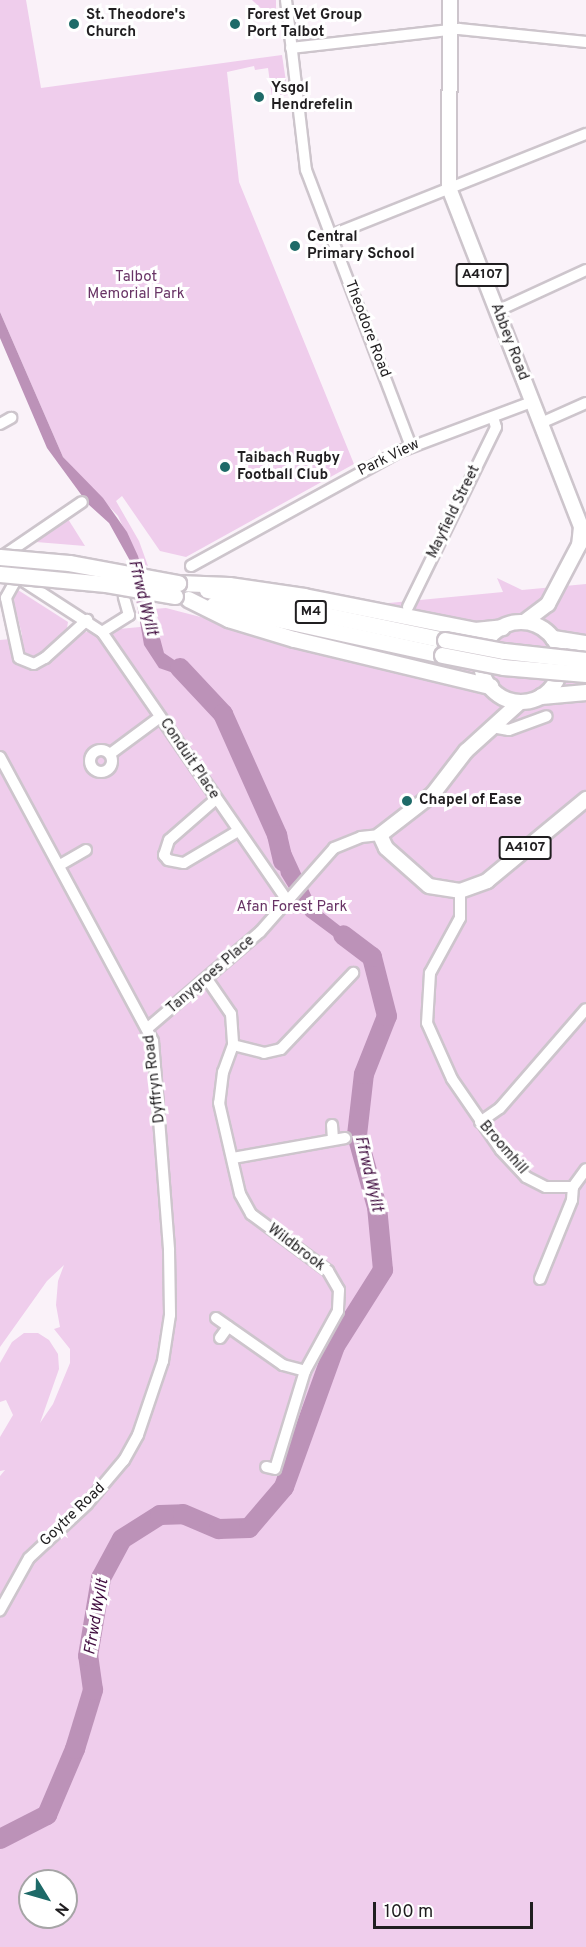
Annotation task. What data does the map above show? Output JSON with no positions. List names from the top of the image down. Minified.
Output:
{"streets":{"highway":["M4"],"main road":["A4107","Abbey Road"],"street":["Theodore Road","Park View","Mayfield Street","Conduit Place","Tanygroes Place","Dyffryn Road","Broomhill","Wildbrook","Goytre Road"]},"crossings":[["A4107","Abbey Road"],["A4107","Broomhill"],["Theodore Road","Park View"],["Abbey Road","Park View"],["Park View","Mayfield Street"],["M4","Conduit Place"],["Conduit Place","Tanygroes Place"],["Tanygroes Place","Dyffryn Road"],["Tanygroes Place","Wildbrook"],["Dyffryn Road","Goytre Road"]],"water":["Ffrwd Wyllt"],"parks":["Talbot Memorial Park","Afan Forest Park"],"places":["St. Theodore's Church","Forest Vet Group Port Talbot","Ysgol Hendrefelin","Central Primary School","Taibach Rugby Football Club","Chapel of Ease"],"scale_bar":"100 m","north":"bottom right"}
